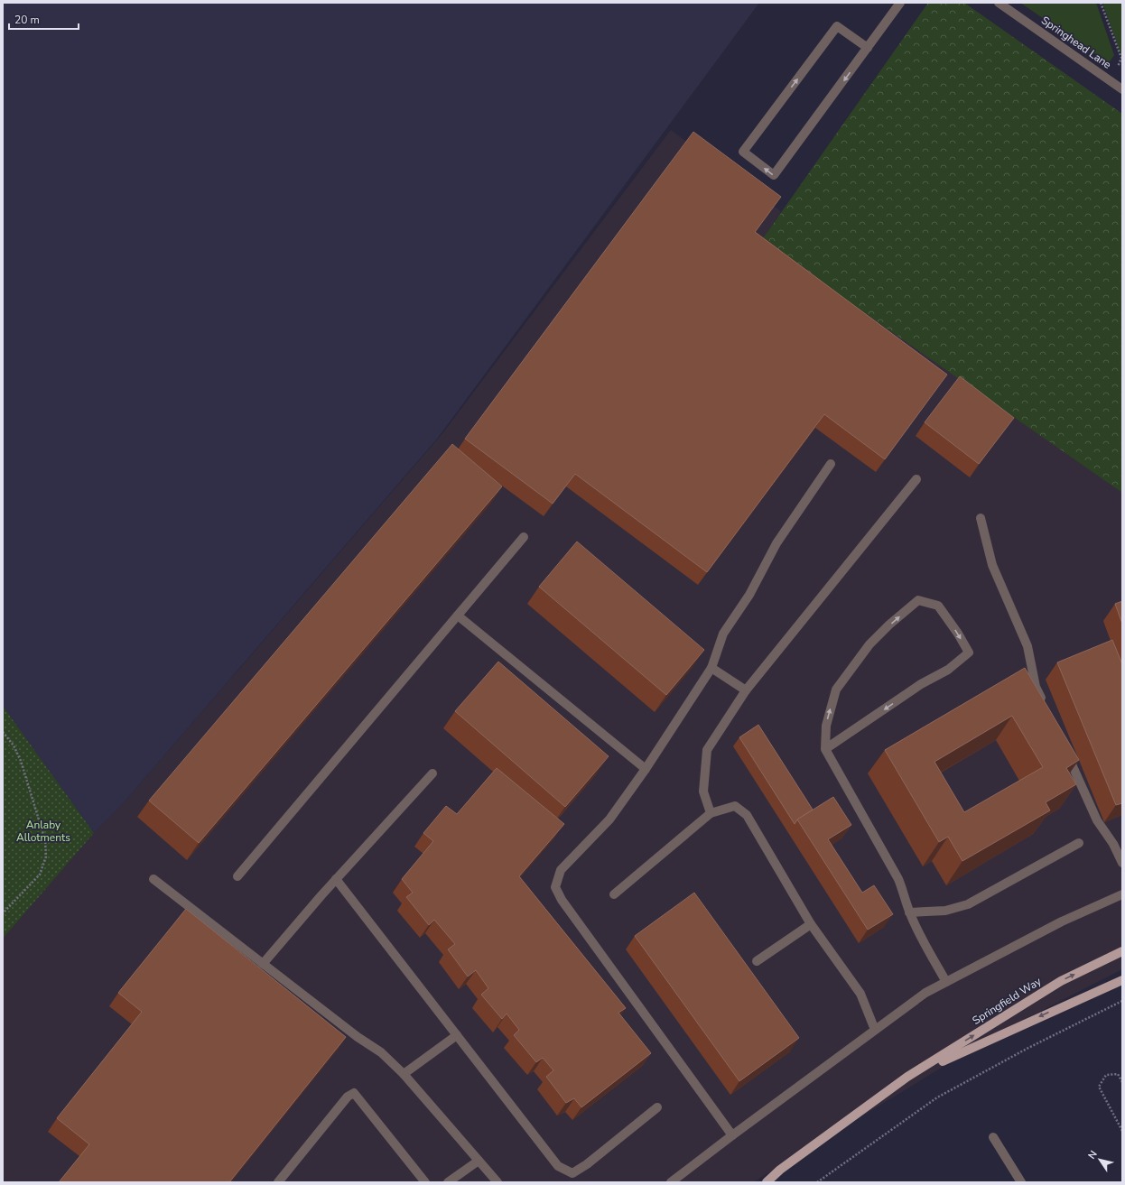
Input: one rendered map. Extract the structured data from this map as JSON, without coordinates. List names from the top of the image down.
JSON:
{
  "streets": {
    "main road": ["Springfield Way"],
    "street": ["Springhead Lane"]
  },
  "parks": ["Anlaby Allotments"],
  "scale_bar": "20 m",
  "north": "top left"
}
